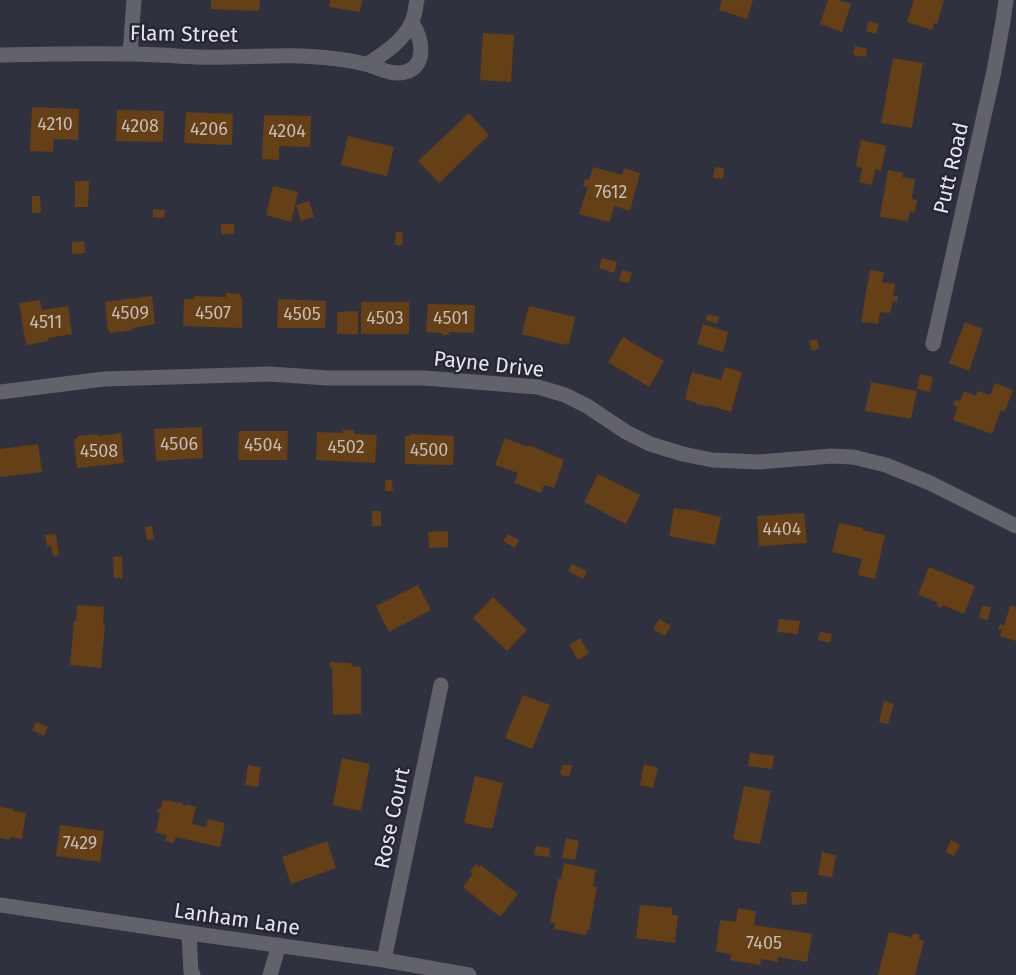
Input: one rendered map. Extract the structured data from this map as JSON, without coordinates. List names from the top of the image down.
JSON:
{
  "streets": {
    "street": [
      "Flam Street",
      "Putt Road",
      "Payne Drive",
      "Rose Court",
      "Lanham Lane"
    ]
  },
  "crossings": [
    ["Rose Court", "Lanham Lane"]
  ],
  "house_numbers": [
    "4210",
    "4208",
    "4206",
    "4204",
    "7612",
    "4509",
    "4507",
    "4505",
    "4503",
    "4501",
    "4511",
    "4506",
    "4504",
    "4502",
    "4500",
    "4508",
    "4404",
    "7429",
    "7405"
  ]
}
